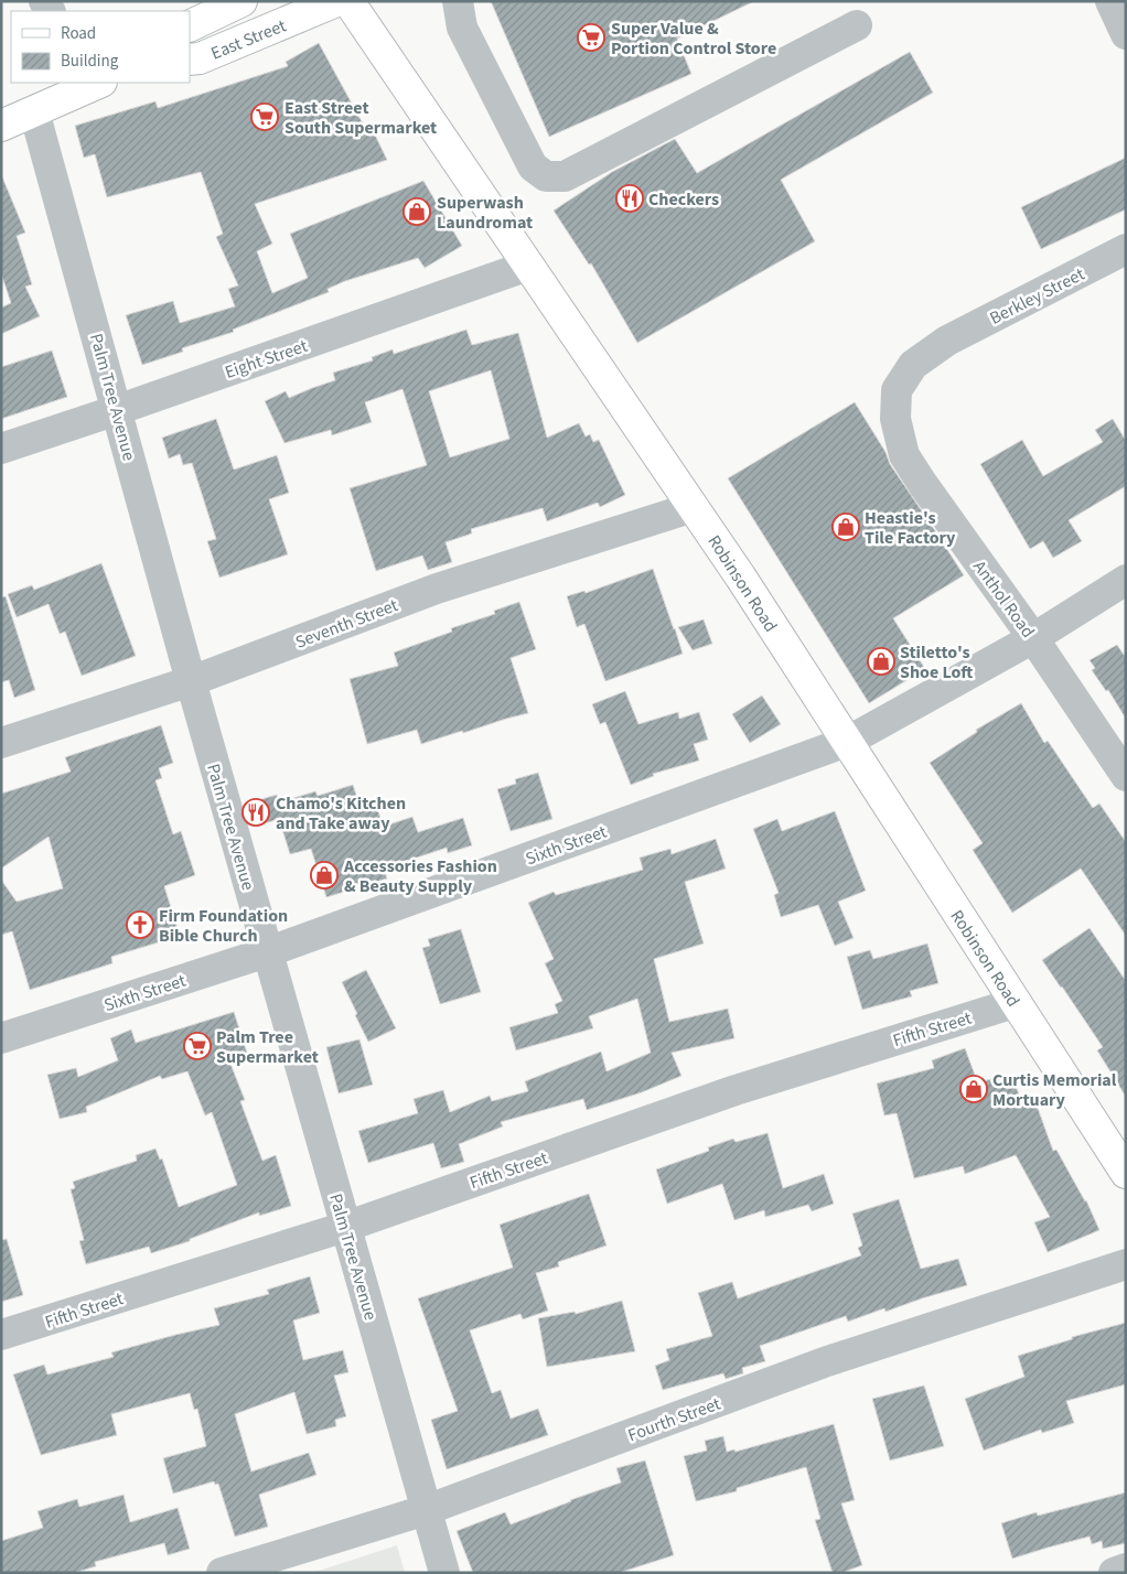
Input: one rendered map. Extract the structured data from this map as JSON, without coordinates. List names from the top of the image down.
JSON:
{
  "streets": {
    "main road": ["East Street", "Robinson Road"],
    "street": [
      "Berkley Street",
      "Eight Street",
      "Palm Tree Avenue",
      "Anthol Road",
      "Seventh Street",
      "Sixth Street",
      "Fifth Street",
      "Fourth Street"
    ]
  },
  "crossings": [
    ["Berkley Street", "Anthol Road"],
    ["Eight Street", "Palm Tree Avenue"],
    ["Eight Street", "Robinson Road"],
    ["Palm Tree Avenue", "Seventh Street"],
    ["Palm Tree Avenue", "Sixth Street"],
    ["Palm Tree Avenue", "Fifth Street"],
    ["Palm Tree Avenue", "Fourth Street"],
    ["Robinson Road", "Seventh Street"],
    ["Robinson Road", "Sixth Street"],
    ["Robinson Road", "Fifth Street"],
    ["Anthol Road", "Sixth Street"]
  ],
  "places": {
    "supermarket": ["Super Value & Portion Control Store", "East Street South Supermarket", "Palm Tree Supermarket"],
    "restaurant": ["Checkers", "Chamo's Kitchen and Take away"],
    "shop": [
      "Superwash Laundromat",
      "Heastie's Tile Factory",
      "Stiletto's Shoe Loft",
      "Accessories Fashion & Beauty Supply",
      "Curtis Memorial Mortuary"
    ],
    "church": ["Firm Foundation Bible Church"]
  },
  "legend": ["Road", "Building"]
}
